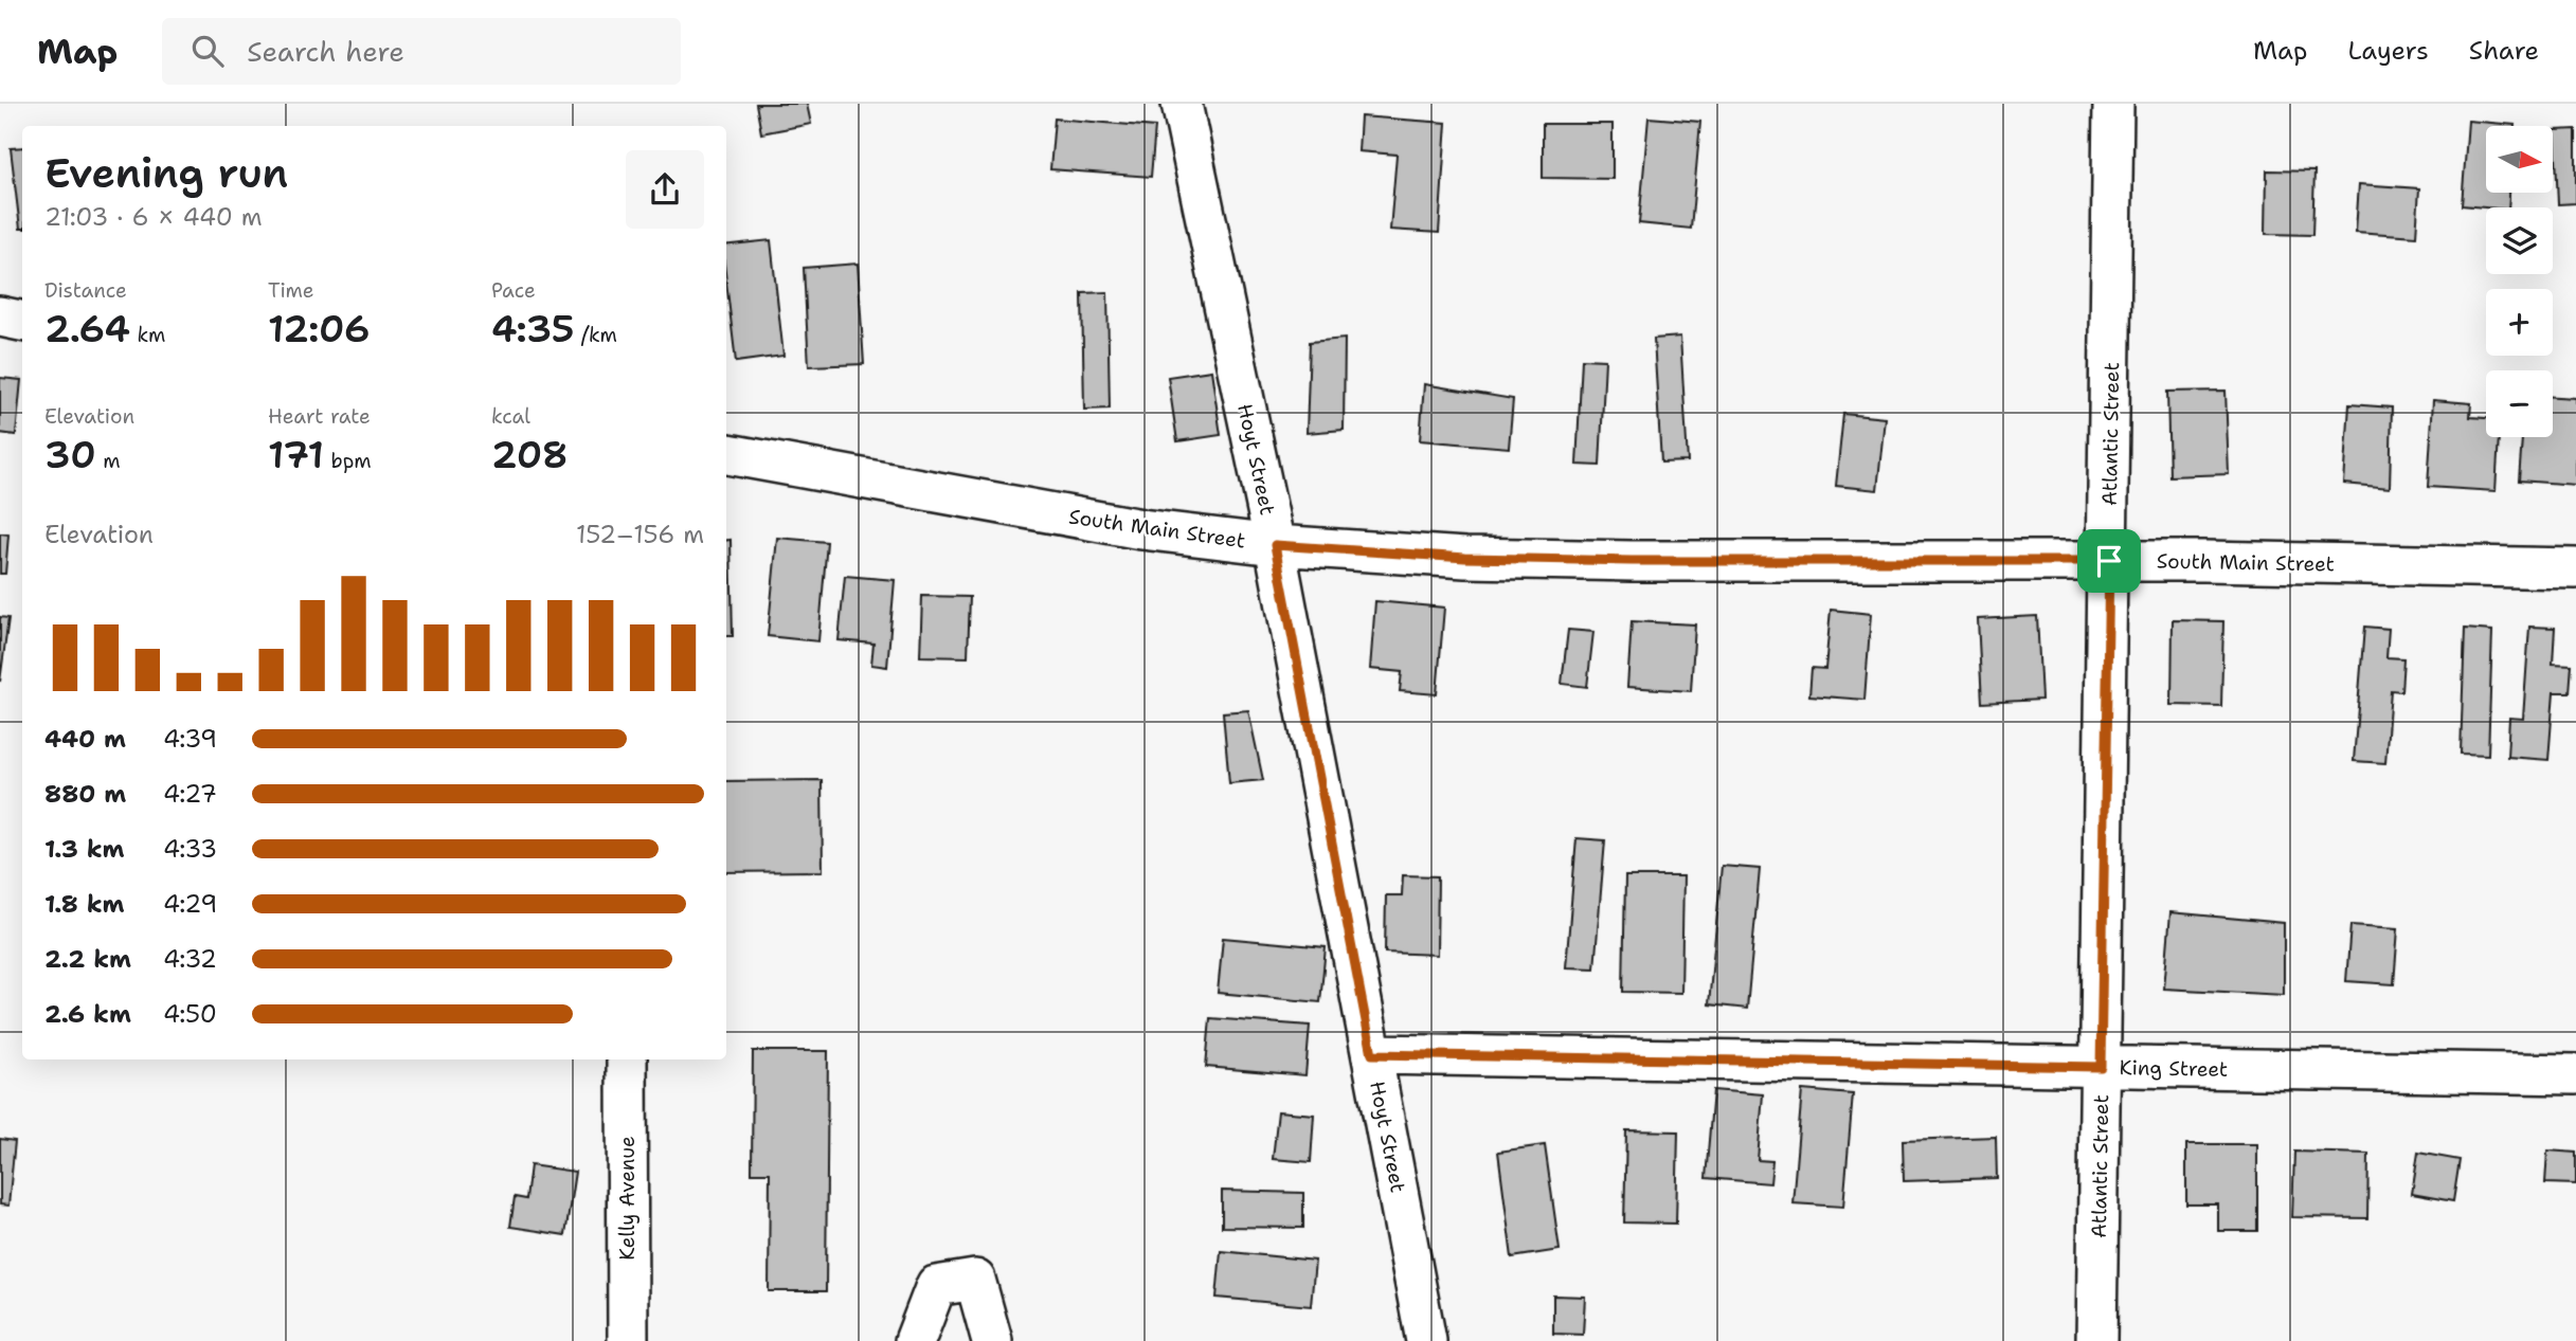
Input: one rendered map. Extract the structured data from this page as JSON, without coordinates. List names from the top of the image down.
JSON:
{
  "streets": {
    "street": [
      "Atlantic Street",
      "Hoyt Street",
      "South Main Street",
      "King Street",
      "Kelly Avenue"
    ]
  },
  "crossings": [
    ["Atlantic Street", "South Main Street"],
    ["Atlantic Street", "King Street"],
    ["Hoyt Street", "South Main Street"],
    ["Hoyt Street", "King Street"]
  ],
  "north": "right",
  "page": {
    "header": "Map",
    "search": "Search here",
    "nav": ["Map", "Layers", "Share"],
    "map_buttons": ["+", "−"],
    "heading": ["Evening run", "21:03 · 6 × 440 m"],
    "stats": [
      ["Distance", "2.64 km"],
      ["Time", "12:06"],
      ["Pace", "4:35 /km"],
      ["Elevation", "30 m"],
      ["Heart rate", "171 bpm"],
      ["kcal", "208"]
    ],
    "chart": ["Elevation", "152–156 m"],
    "list": [
      {
        "name": "440 m",
        "note": "4:39"
      },
      {
        "name": "880 m",
        "note": "4:27"
      },
      {
        "name": "1.3 km",
        "note": "4:33"
      },
      {
        "name": "1.8 km",
        "note": "4:29"
      },
      {
        "name": "2.2 km",
        "note": "4:32"
      },
      {
        "name": "2.6 km",
        "note": "4:50"
      }
    ]
  }
}
